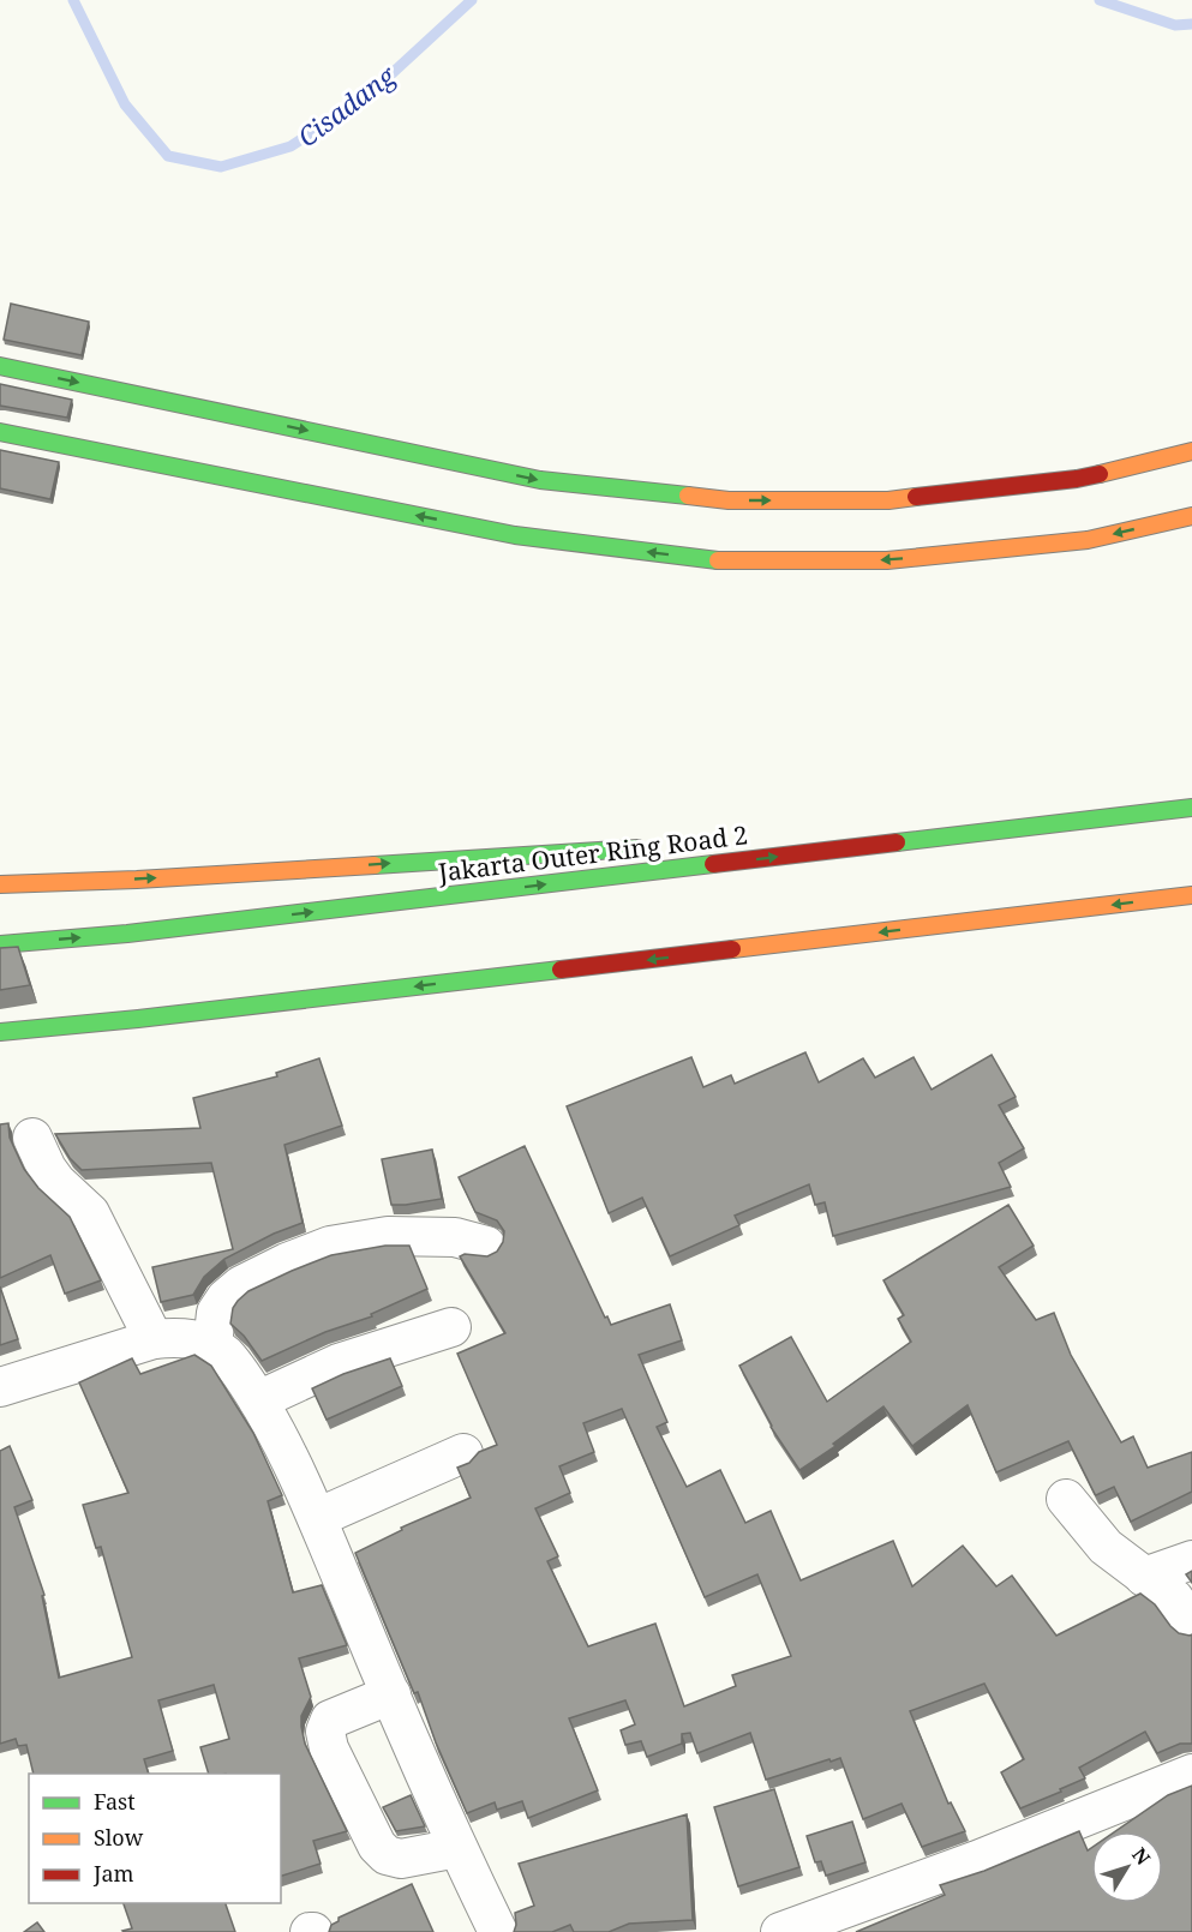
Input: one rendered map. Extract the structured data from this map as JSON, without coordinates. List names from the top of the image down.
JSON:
{
  "streets": {
    "highway": ["Jakarta Outer Ring Road 2"]
  },
  "water": ["Cisadang"],
  "legend": ["Fast", "Slow", "Jam"],
  "north": "top right"
}
